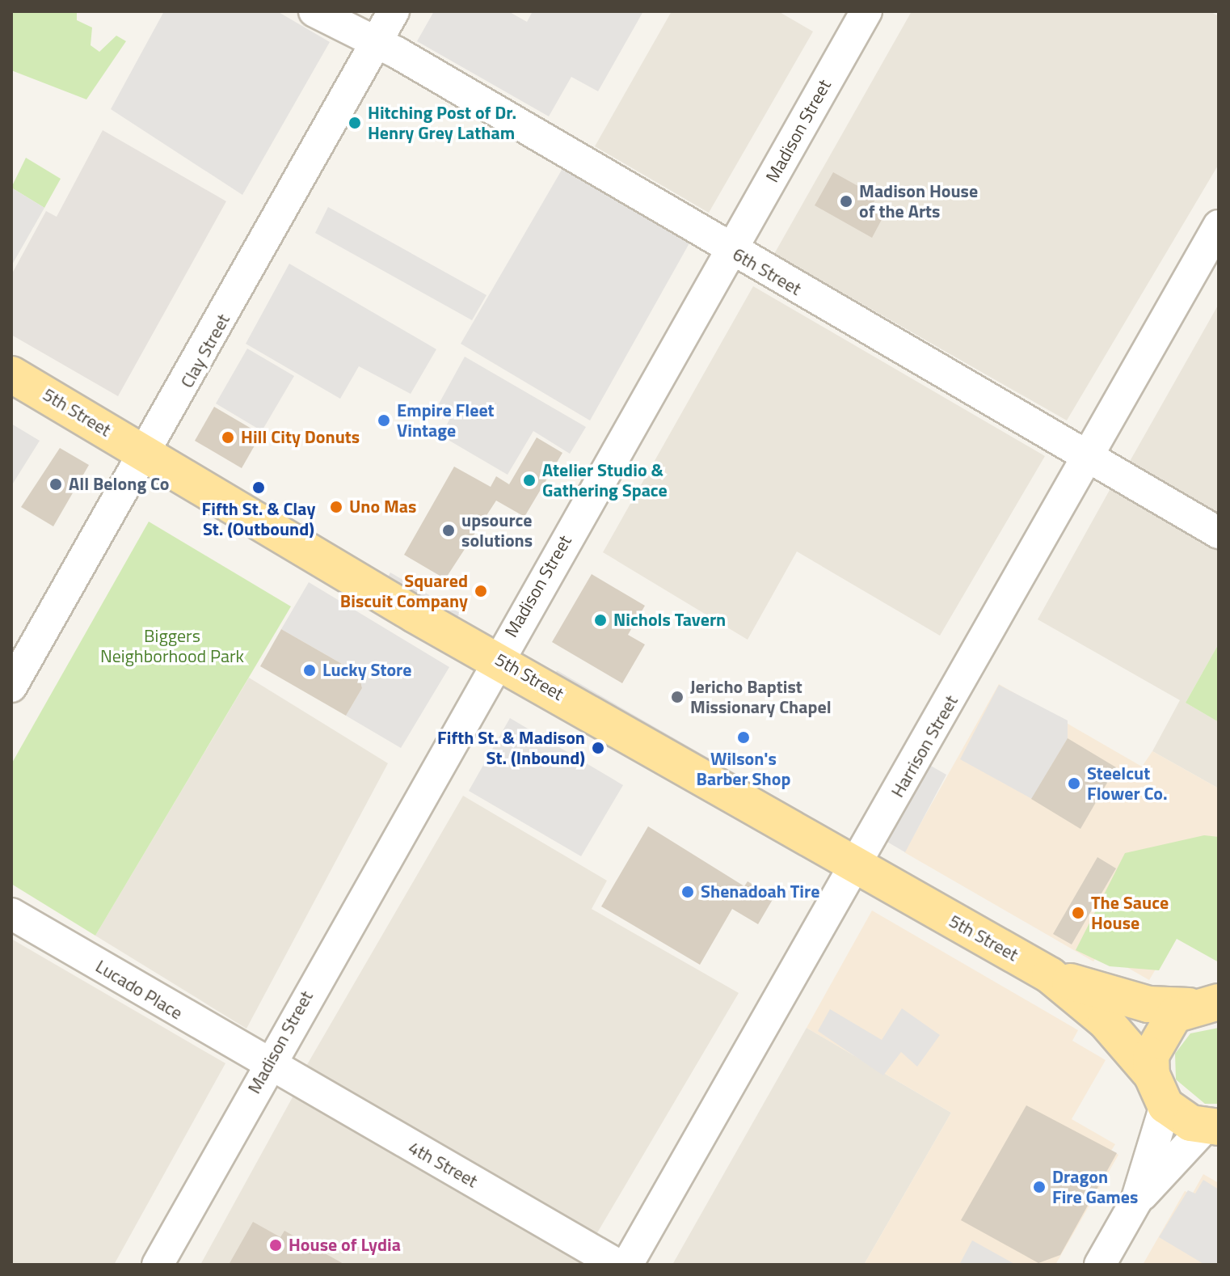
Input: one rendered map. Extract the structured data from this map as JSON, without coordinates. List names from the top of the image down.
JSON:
{
  "streets": {
    "main road": ["5th Street"],
    "street": [
      "Madison Street",
      "6th Street",
      "Clay Street",
      "Harrison Street",
      "Lucado Place",
      "4th Street"
    ]
  },
  "crossings": [
    ["Madison Street", "6th Street"],
    ["Madison Street", "5th Street"],
    ["Madison Street", "Lucado Place"],
    ["Madison Street", "4th Street"],
    ["6th Street", "Clay Street"],
    ["6th Street", "Harrison Street"],
    ["Clay Street", "5th Street"],
    ["5th Street", "Harrison Street"],
    ["Lucado Place", "4th Street"]
  ],
  "parks": ["Biggers Neighborhood Park"],
  "places": [
    "Hitching Post of Dr. Henry Grey Latham",
    "Madison House of the Arts",
    "Empire Fleet Vintage",
    "Hill City Donuts",
    "Atelier Studio & Gathering Space",
    "All Belong Co",
    "Fifth St. & Clay St. (Outbound)",
    "Uno Mas",
    "upsource solutions",
    "Squared Biscuit Company",
    "Nichols Tavern",
    "Lucky Store",
    "Jericho Baptist Missionary Chapel",
    "Wilson's Barber Shop",
    "Fifth St. & Madison St. (Inbound)",
    "Steelcut Flower Co.",
    "Shenadoah Tire",
    "The Sauce House",
    "Dragon Fire Games",
    "House of Lydia"
  ]
}
